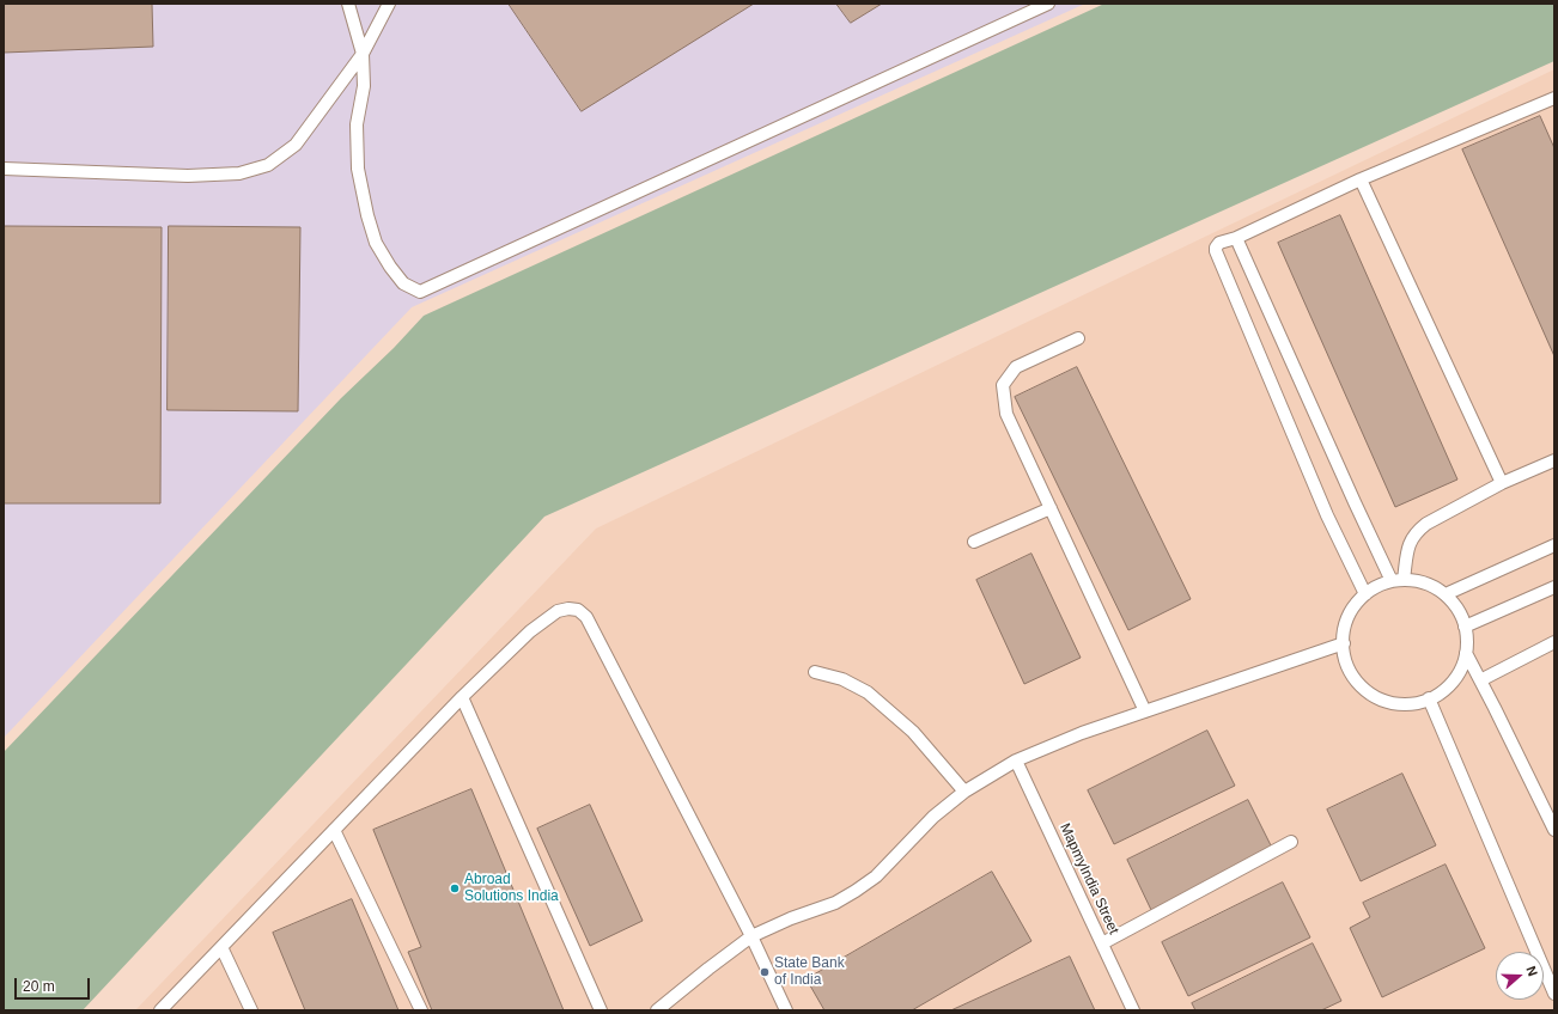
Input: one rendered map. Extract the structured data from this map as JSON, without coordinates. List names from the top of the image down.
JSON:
{
  "streets": {
    "lane": ["MapmyIndia Street"]
  },
  "places": ["Abroad Solutions India", "State Bank of India"],
  "scale_bar": "20 m",
  "north": "right"
}
